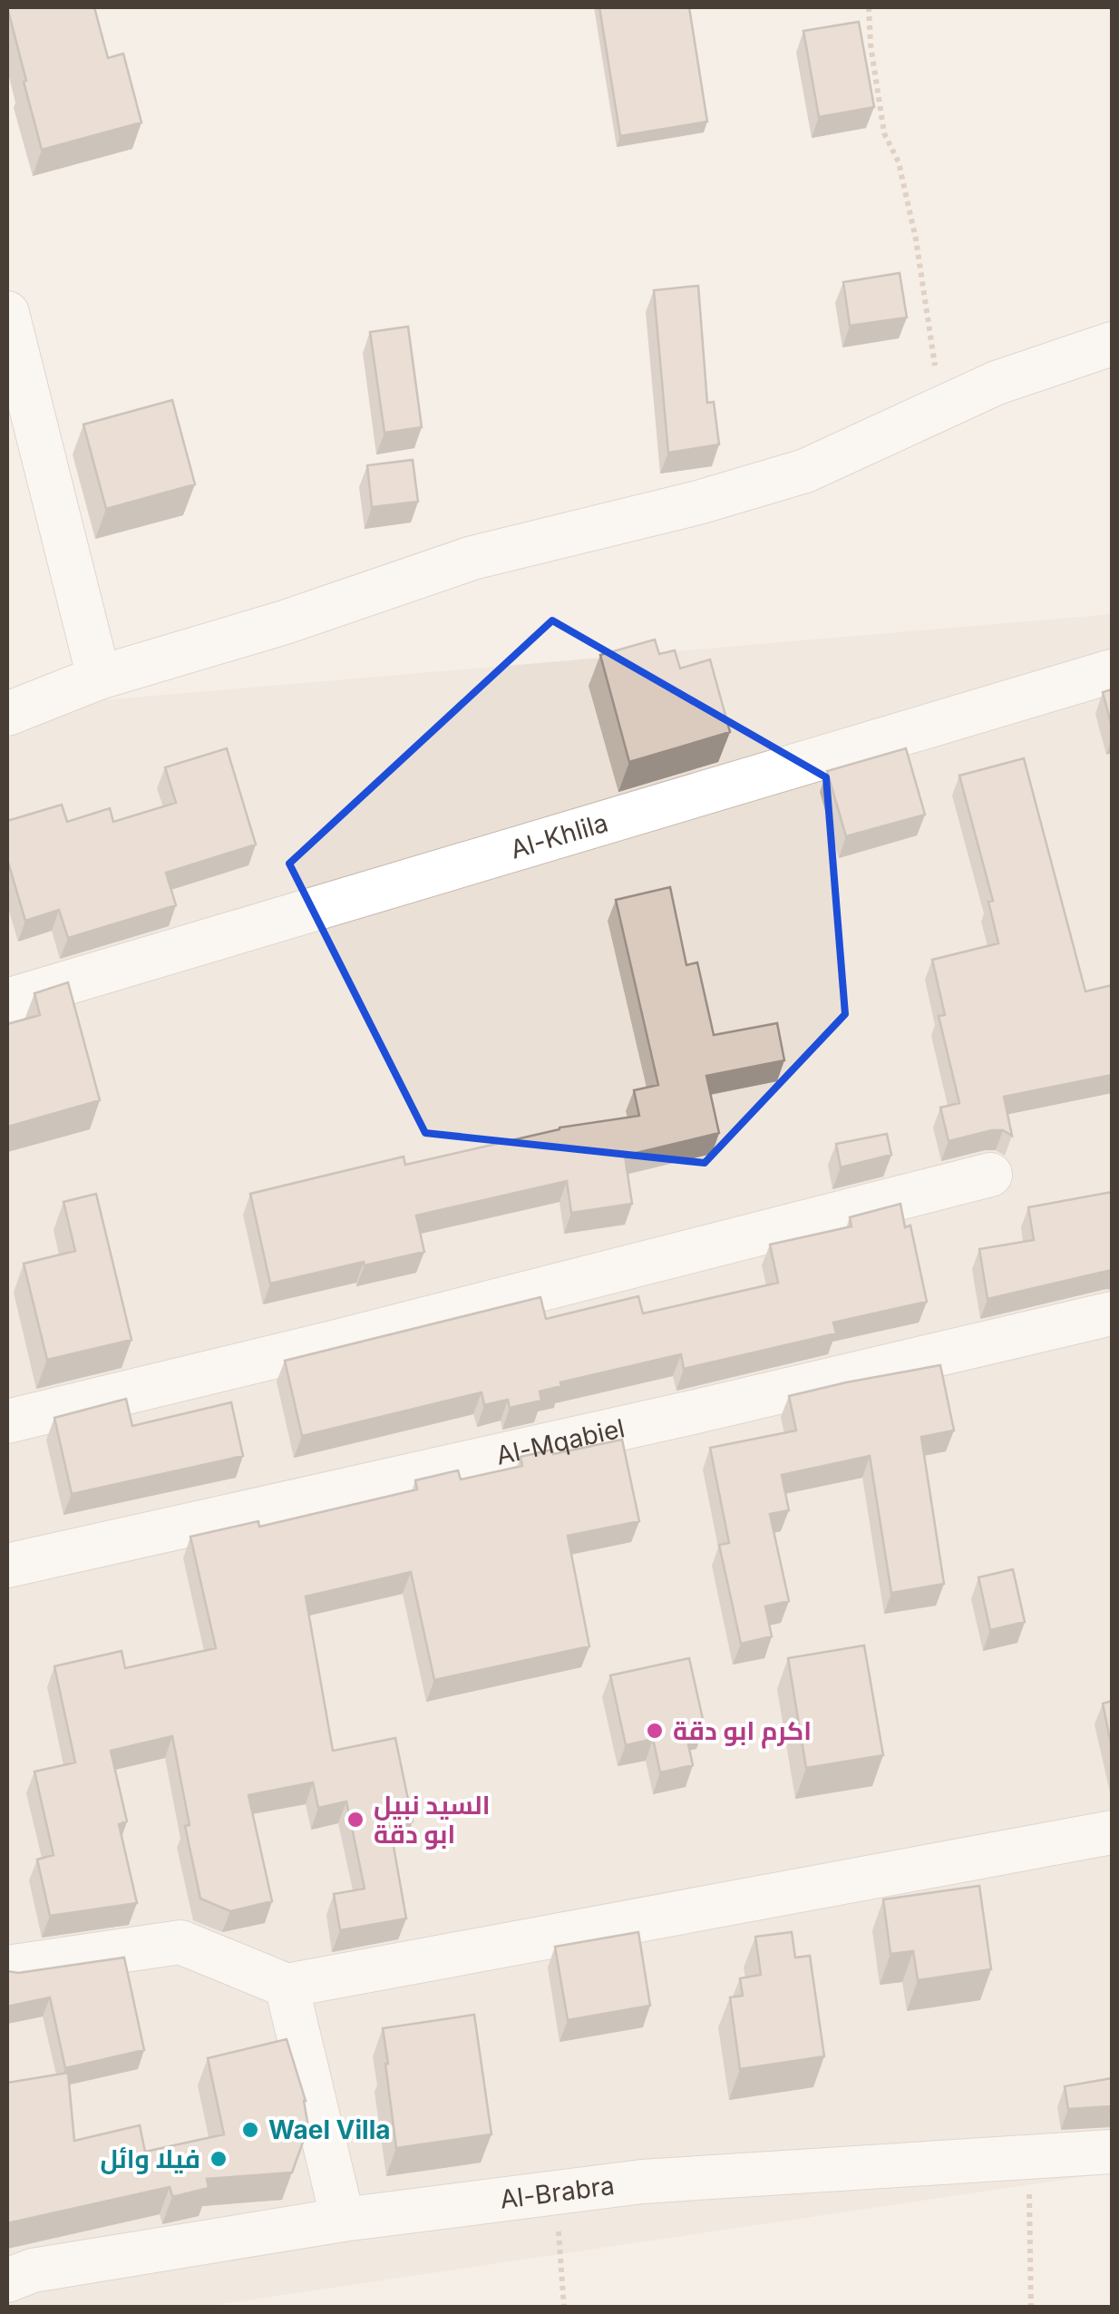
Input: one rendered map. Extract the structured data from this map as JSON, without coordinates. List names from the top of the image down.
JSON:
{
  "streets": {
    "street": ["Al-Khlila", "Al-Mqabiel", "Al-Brabra"]
  },
  "places": [
    "اكرم ابو دقة",
    "السيد نبيل ابو دقة",
    "Wael Villa",
    "فيلا وائل"
  ]
}
